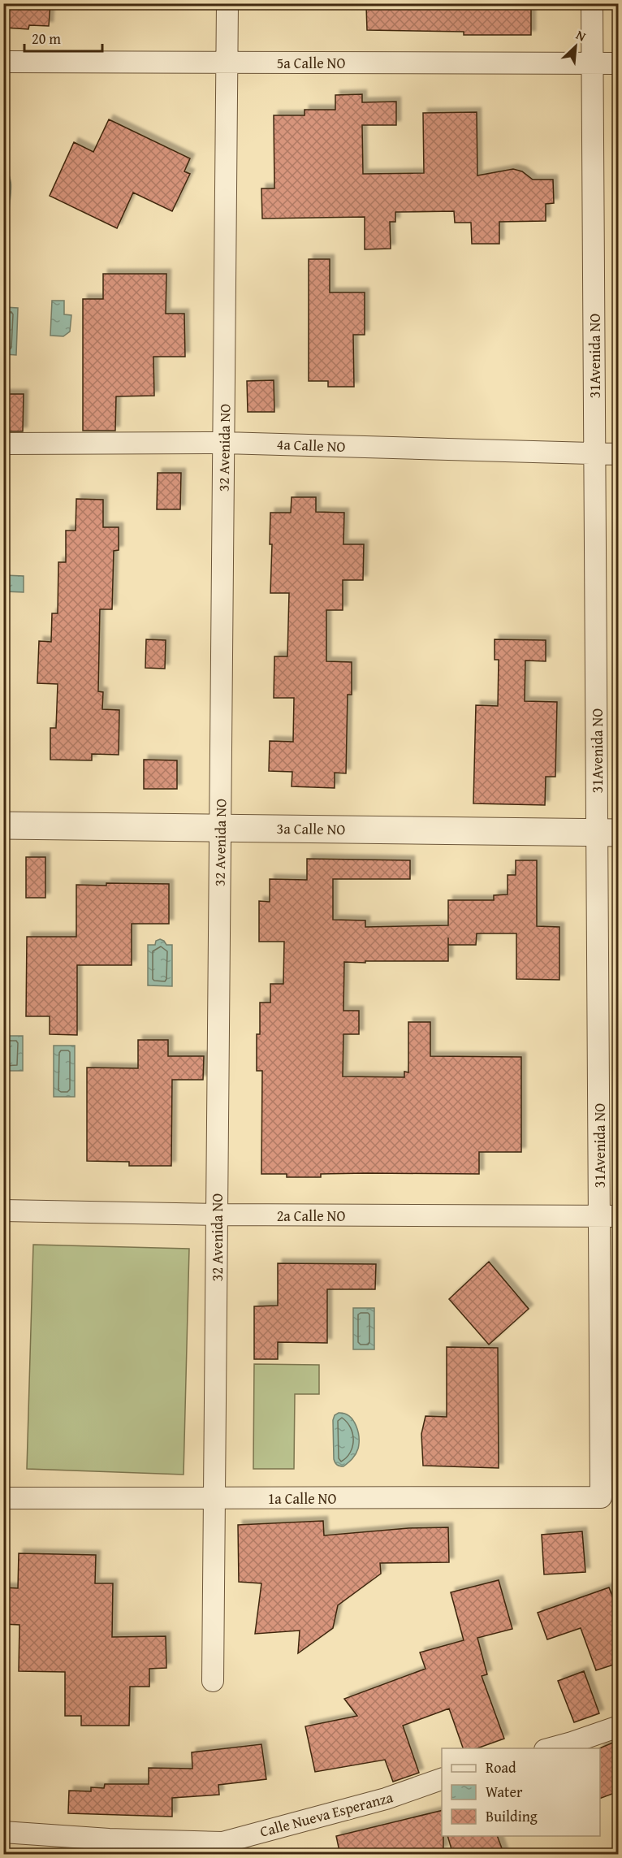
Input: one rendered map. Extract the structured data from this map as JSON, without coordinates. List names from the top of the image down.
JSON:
{
  "streets": {
    "street": [
      "5a Calle NO",
      "31Avenida NO",
      "4a Calle NO",
      "32 Avenida NO",
      "3a Calle NO",
      "2a Calle NO",
      "1a Calle NO",
      "Calle Nueva Esperanza"
    ]
  },
  "crossings": [
    ["5a Calle NO", "31Avenida NO"],
    ["5a Calle NO", "32 Avenida NO"],
    ["31Avenida NO", "4a Calle NO"],
    ["31Avenida NO", "3a Calle NO"],
    ["31Avenida NO", "2a Calle NO"],
    ["31Avenida NO", "1a Calle NO"],
    ["4a Calle NO", "32 Avenida NO"],
    ["32 Avenida NO", "3a Calle NO"],
    ["32 Avenida NO", "2a Calle NO"],
    ["32 Avenida NO", "1a Calle NO"]
  ],
  "legend": ["Road", "Water", "Building"],
  "scale_bar": "20 m",
  "north": "top right"
}
